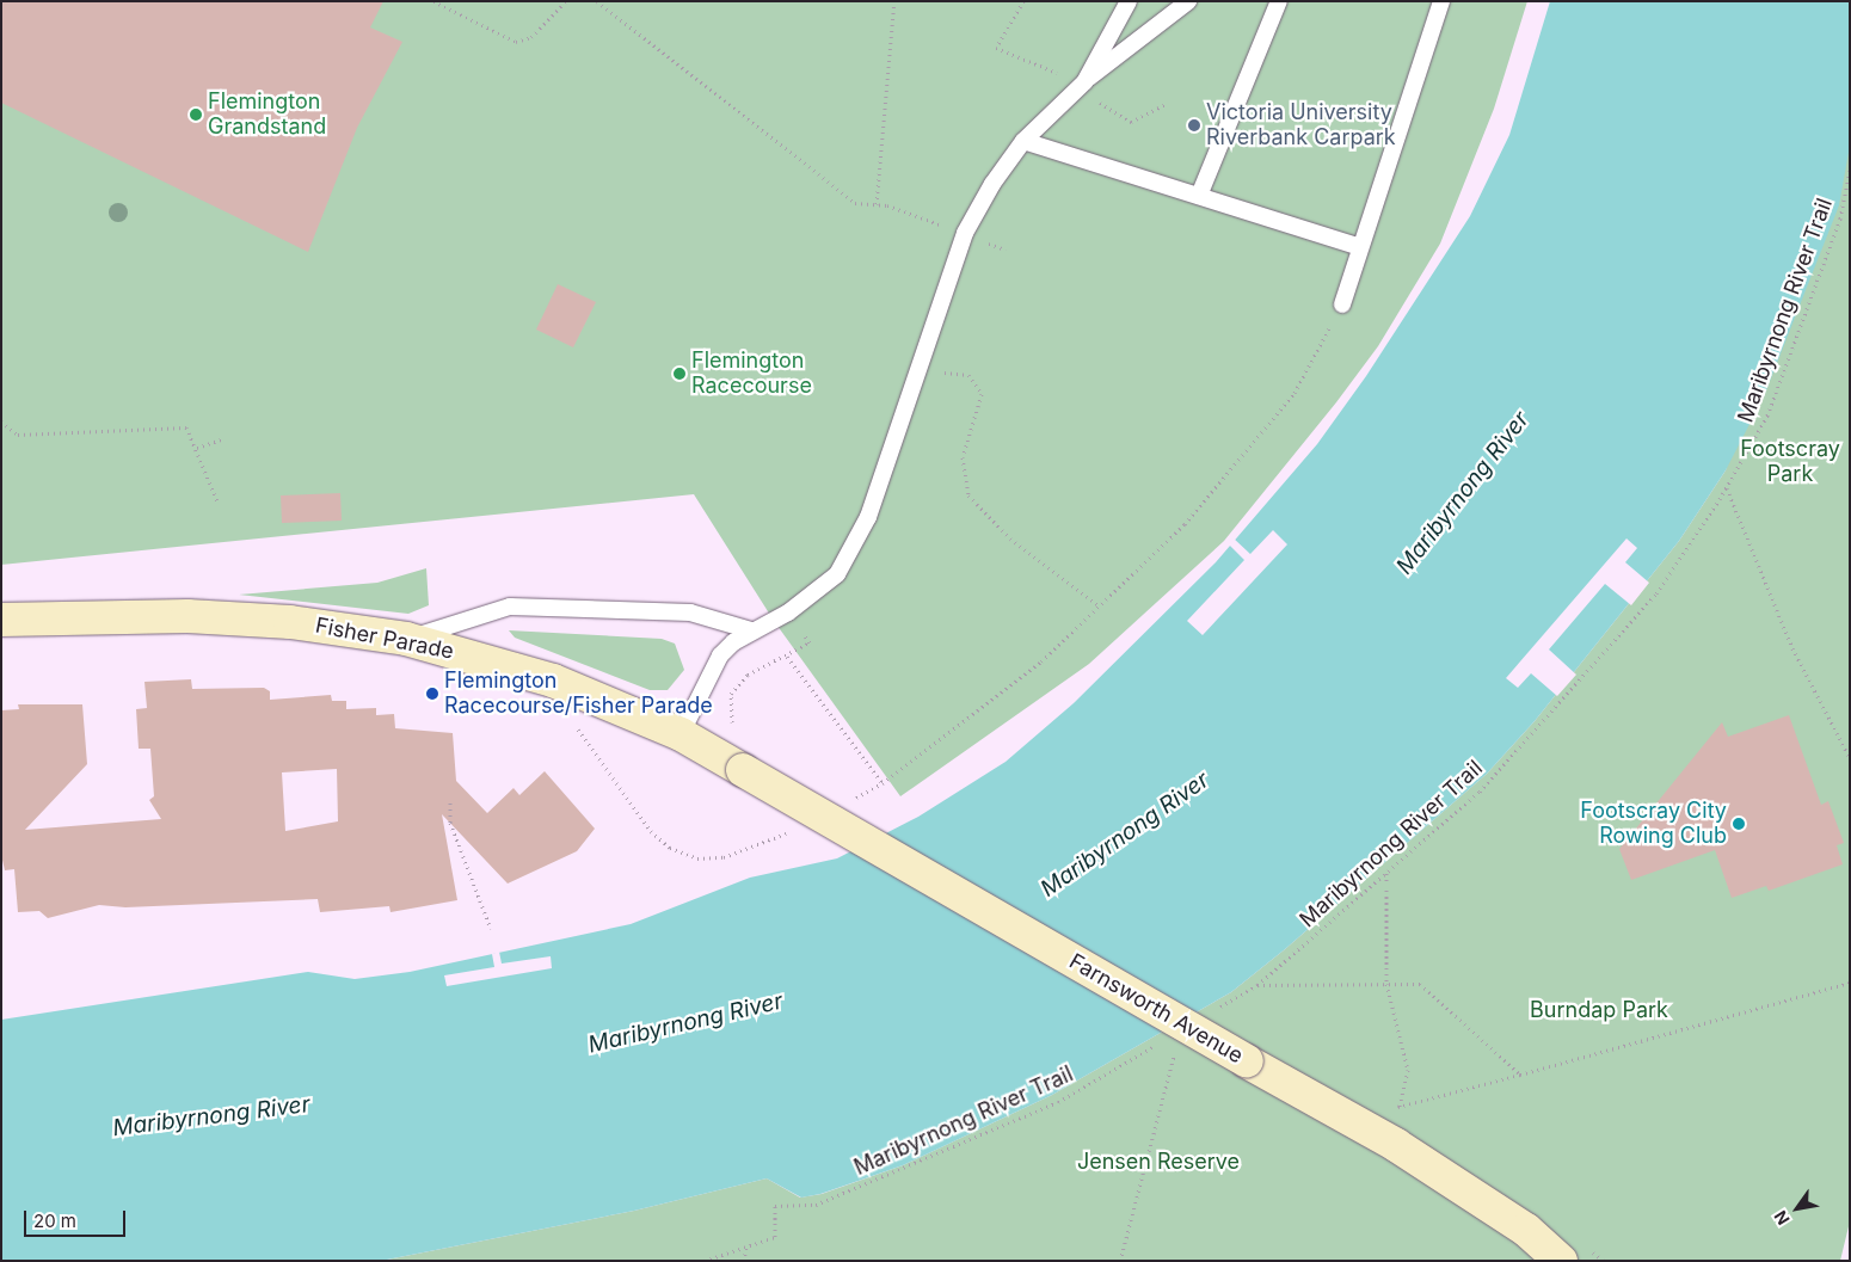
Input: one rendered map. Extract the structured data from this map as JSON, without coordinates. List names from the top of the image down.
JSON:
{
  "streets": {
    "main road": ["Fisher Parade", "Farnsworth Avenue"],
    "path": ["Maribyrnong River Trail"]
  },
  "crossings": [
    ["Fisher Parade", "Farnsworth Avenue"]
  ],
  "water": ["Maribyrnong River"],
  "parks": ["Footscray Park", "Burndap Park", "Jensen Reserve"],
  "places": [
    "Flemington Grandstand",
    "Victoria University Riverbank Carpark",
    "Flemington Racecourse",
    "Flemington Racecourse/Fisher Parade",
    "Footscray City Rowing Club"
  ],
  "scale_bar": "20 m",
  "north": "bottom left"
}
